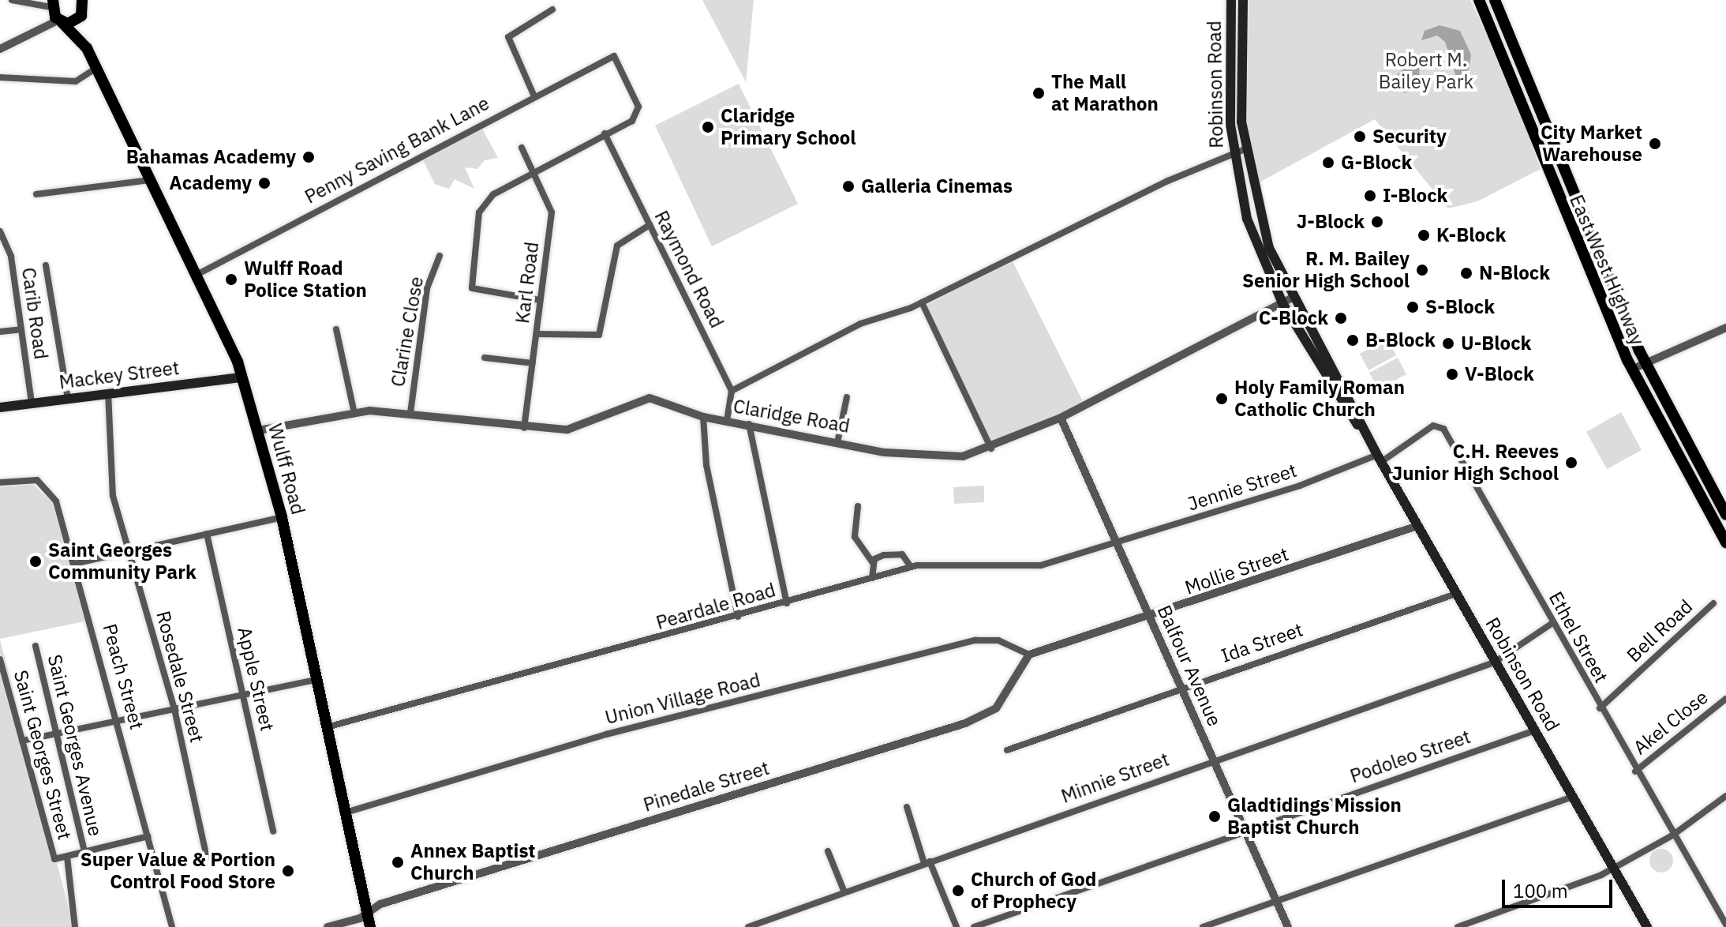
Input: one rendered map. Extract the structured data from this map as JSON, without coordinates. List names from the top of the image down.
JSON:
{
  "streets": {
    "main road": [
      "Robinson Road",
      "East West Highway",
      "Mackey Street",
      "Wulff Road"
    ],
    "street": [
      "Penny Saving Bank Lane",
      "Raymond Road",
      "Karl Road",
      "Carib Road",
      "Clarine Close",
      "Claridge Road",
      "Jennie Street",
      "Mollie Street",
      "Peardale Road",
      "Bell Road",
      "Ethel Street",
      "Ida Street",
      "Balfour Avenue",
      "Peach Street",
      "Rosedale Street",
      "Apple Street",
      "Union Village Road",
      "Akel Close",
      "Saint Georges Avenue",
      "Saint Georges Street",
      "Podoleo Street",
      "Minnie Street",
      "Pinedale Street"
    ]
  },
  "crossings": [
    ["Robinson Road", "Claridge Road"],
    ["Robinson Road", "Jennie Street"],
    ["Robinson Road", "Mollie Street"],
    ["Robinson Road", "Ethel Street"],
    ["Robinson Road", "Ida Street"],
    ["Robinson Road", "Podoleo Street"],
    ["Robinson Road", "Minnie Street"],
    ["Penny Saving Bank Lane", "Raymond Road"],
    ["Penny Saving Bank Lane", "Wulff Road"],
    ["Karl Road", "Claridge Road"],
    ["Carib Road", "Mackey Street"],
    ["Clarine Close", "Claridge Road"],
    ["Mackey Street", "Wulff Road"],
    ["Mackey Street", "Rosedale Street"],
    ["Claridge Road", "Wulff Road"],
    ["Claridge Road", "Balfour Avenue"],
    ["Wulff Road", "Peardale Road"],
    ["Wulff Road", "Union Village Road"],
    ["Wulff Road", "Pinedale Street"],
    ["Jennie Street", "Peardale Road"],
    ["Jennie Street", "Ethel Street"],
    ["Jennie Street", "Balfour Avenue"],
    ["Mollie Street", "Balfour Avenue"],
    ["Mollie Street", "Union Village Road"],
    ["Mollie Street", "Pinedale Street"],
    ["Peardale Road", "Balfour Avenue"],
    ["Bell Road", "Ethel Street"],
    ["Ethel Street", "Akel Close"],
    ["Ethel Street", "Minnie Street"],
    ["Ida Street", "Balfour Avenue"],
    ["Balfour Avenue", "Podoleo Street"],
    ["Balfour Avenue", "Minnie Street"],
    ["Union Village Road", "Pinedale Street"]
  ],
  "parks": ["Robert M. Bailey Park"],
  "places": [
    "The Mall at Marathon",
    "Claridge Primary School",
    "Security",
    "City Market Warehouse",
    "Bahamas Academy",
    "G-Block",
    "Academy",
    "Galleria Cinemas",
    "I-Block",
    "J-Block",
    "K-Block",
    "R. M. Bailey Senior High School",
    "N-Block",
    "Wulff Road Police Station",
    "S-Block",
    "C-Block",
    "B-Block",
    "U-Block",
    "V-Block",
    "Holy Family Roman Catholic Church",
    "C.H. Reeves Junior High School",
    "Saint Georges Community Park",
    "Gladtidings Mission Baptist Church",
    "Annex Baptist Church",
    "Super Value & Portion Control Food Store",
    "Church of God of Prophecy"
  ],
  "scale_bar": "100 m"
}
